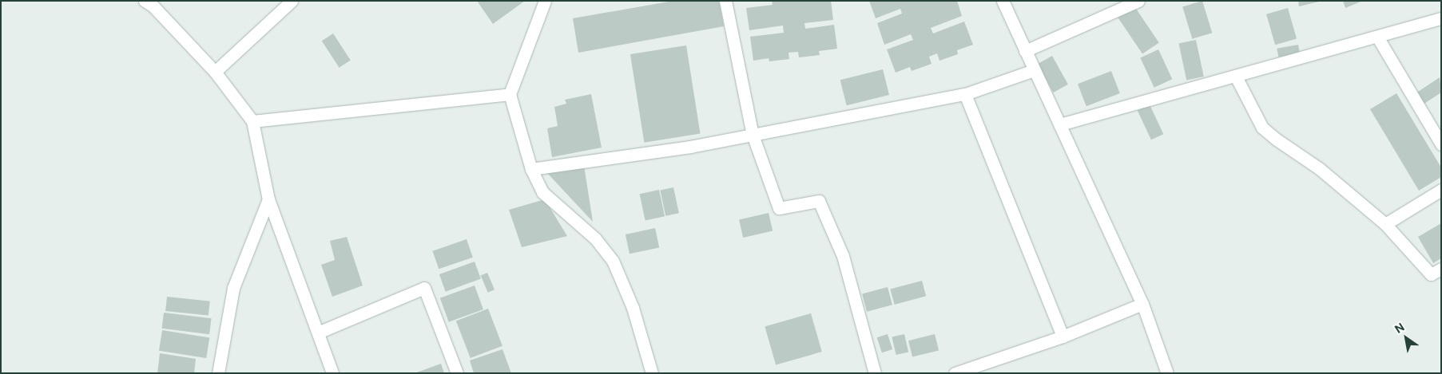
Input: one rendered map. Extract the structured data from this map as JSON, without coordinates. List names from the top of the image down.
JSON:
{
  "north": "top left"
}
